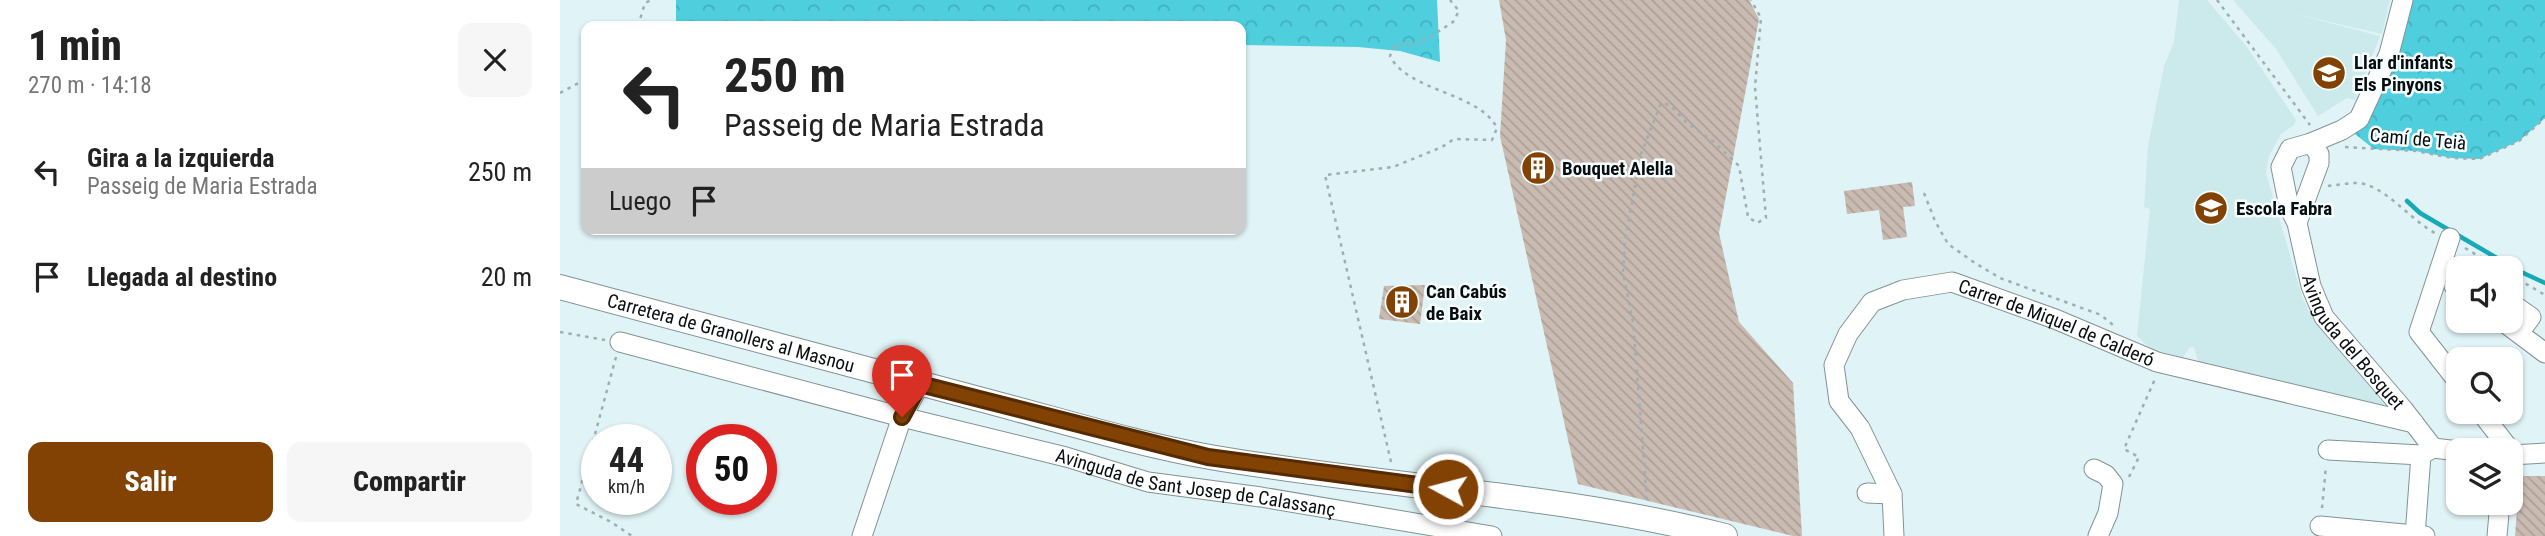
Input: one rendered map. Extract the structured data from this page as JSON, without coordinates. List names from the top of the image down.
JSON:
{
  "streets": {
    "main road": ["Carretera de Granollers al Masnou"],
    "street": ["Carrer de Miquel de Calderó", "Avinguda del Bosquet", "Avinguda de Sant Josep de Calassanç"],
    "path": ["Camí de Teià"]
  },
  "crossings": [
    ["Camí de Teià", "Avinguda del Bosquet"],
    ["Carrer de Miquel de Calderó", "Avinguda del Bosquet"]
  ],
  "places": {
    "school or university": ["Llar d'infants Els Pinyons", "Escola Fabra"],
    "building": ["Bouquet Alella", "Can Cabús de Baix"]
  },
  "page": {
    "heading": ["1 min", "270 m · 14:18"],
    "turn": ["250 m", "Passeig de Maria Estrada"],
    "list": [
      {
        "name": "Gira a la izquierda",
        "note": "Passeig de Maria Estrada",
        "value": "250 m"
      },
      {
        "name": "Llegada al destino",
        "value": "20 m"
      }
    ],
    "then": "Luego",
    "speed": "44 km/h",
    "limit": "50",
    "buttons": ["Salir", "Compartir"]
  }
}
